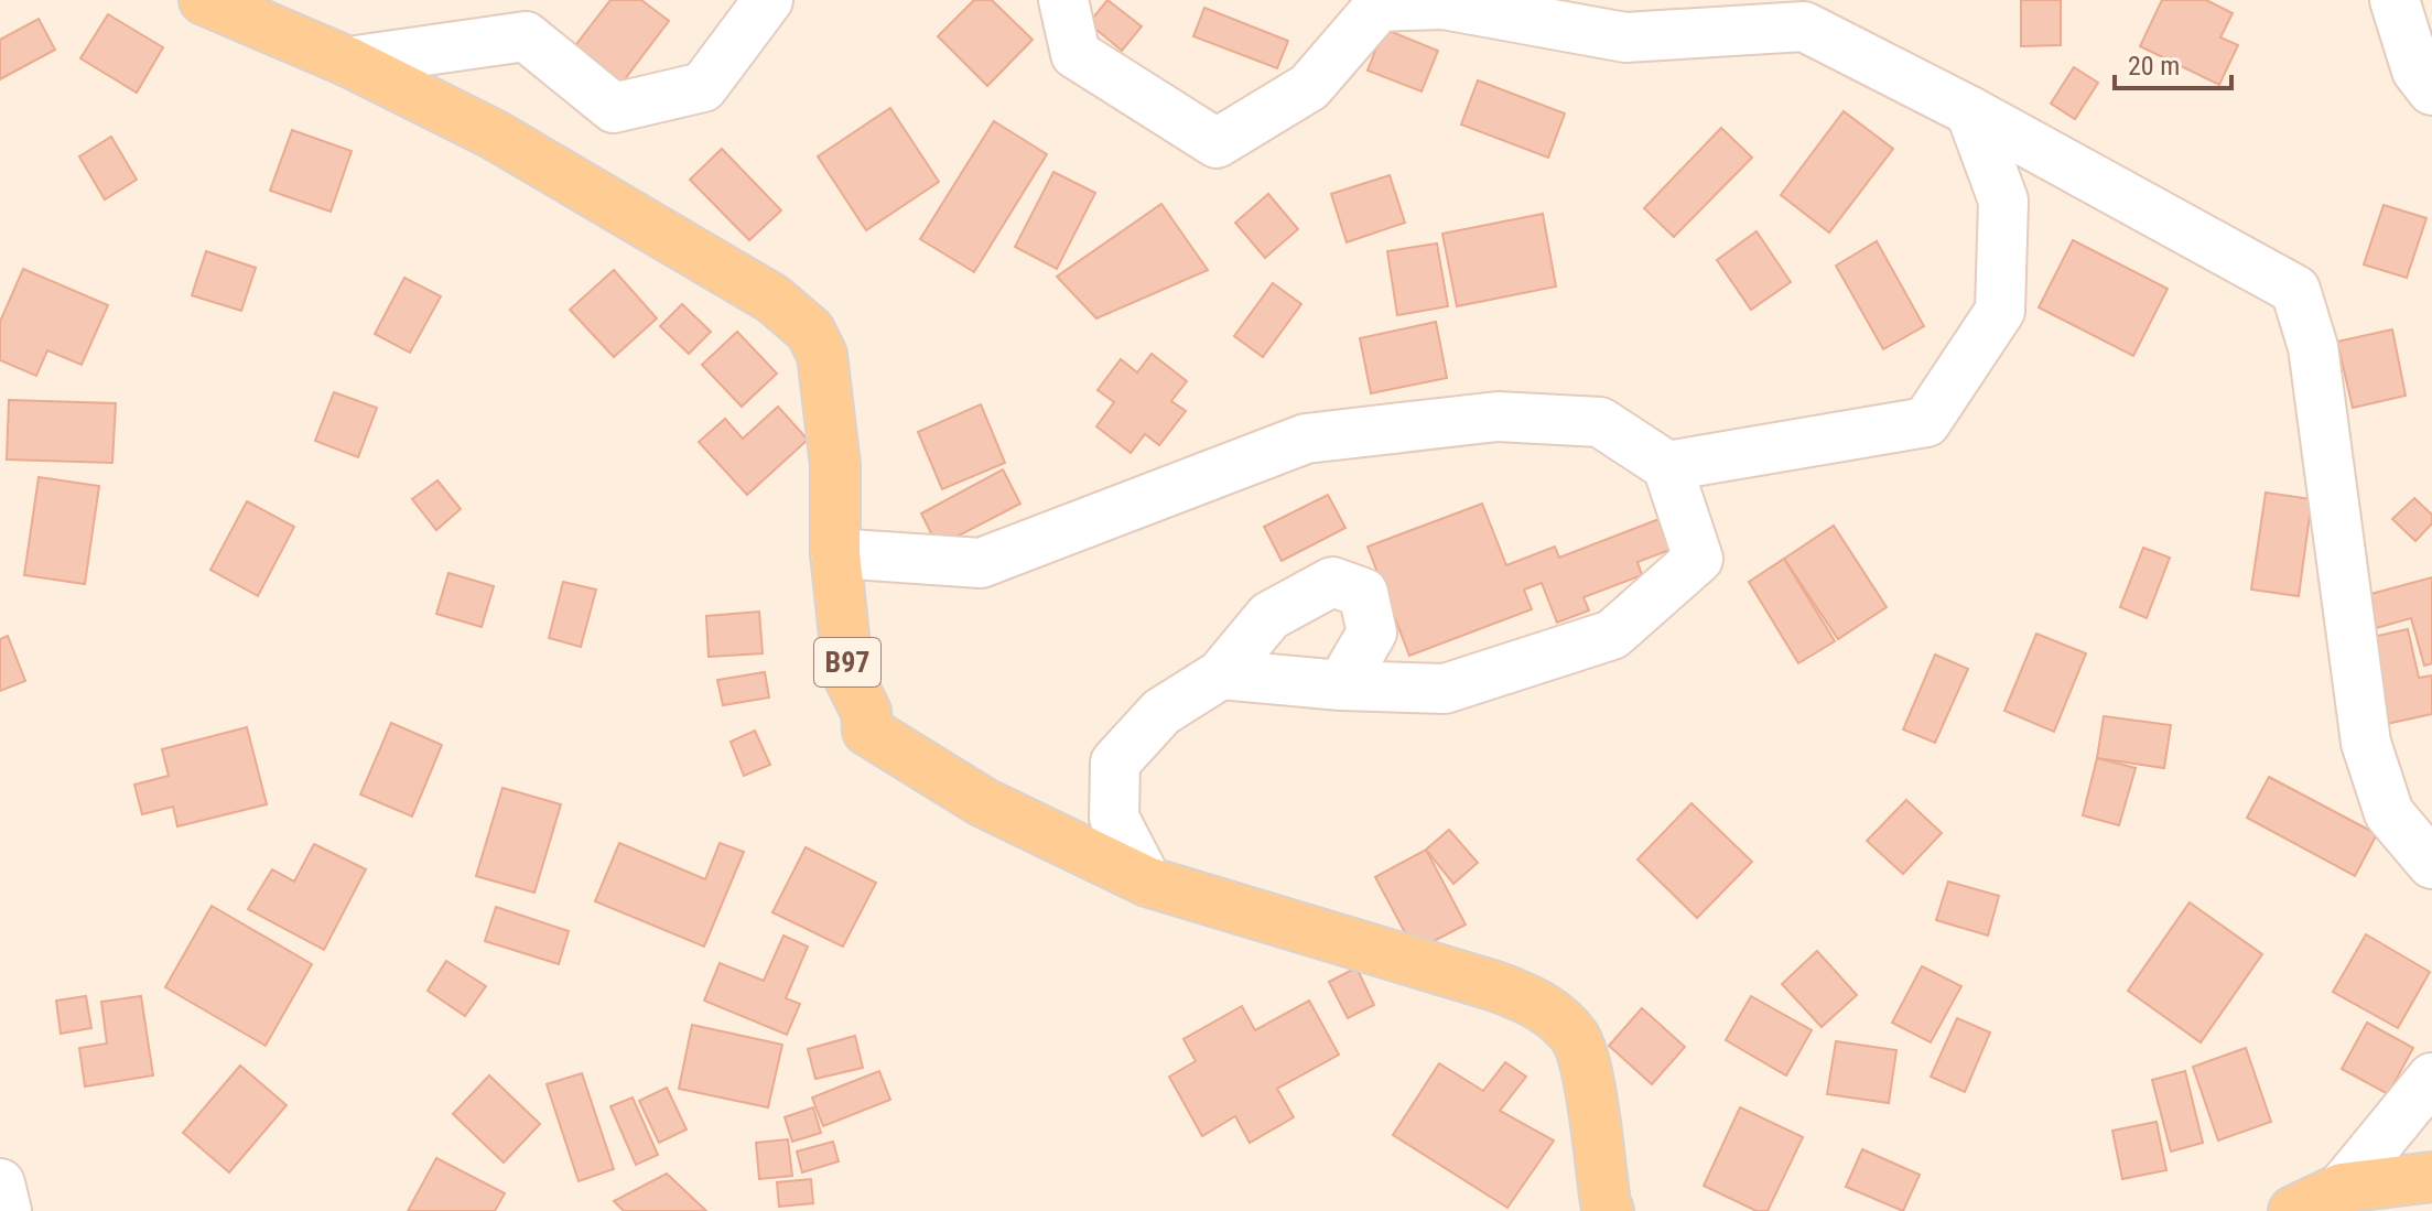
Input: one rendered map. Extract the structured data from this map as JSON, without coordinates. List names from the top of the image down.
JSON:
{
  "streets": {
    "main road": ["B97"]
  },
  "scale_bar": "20 m"
}
